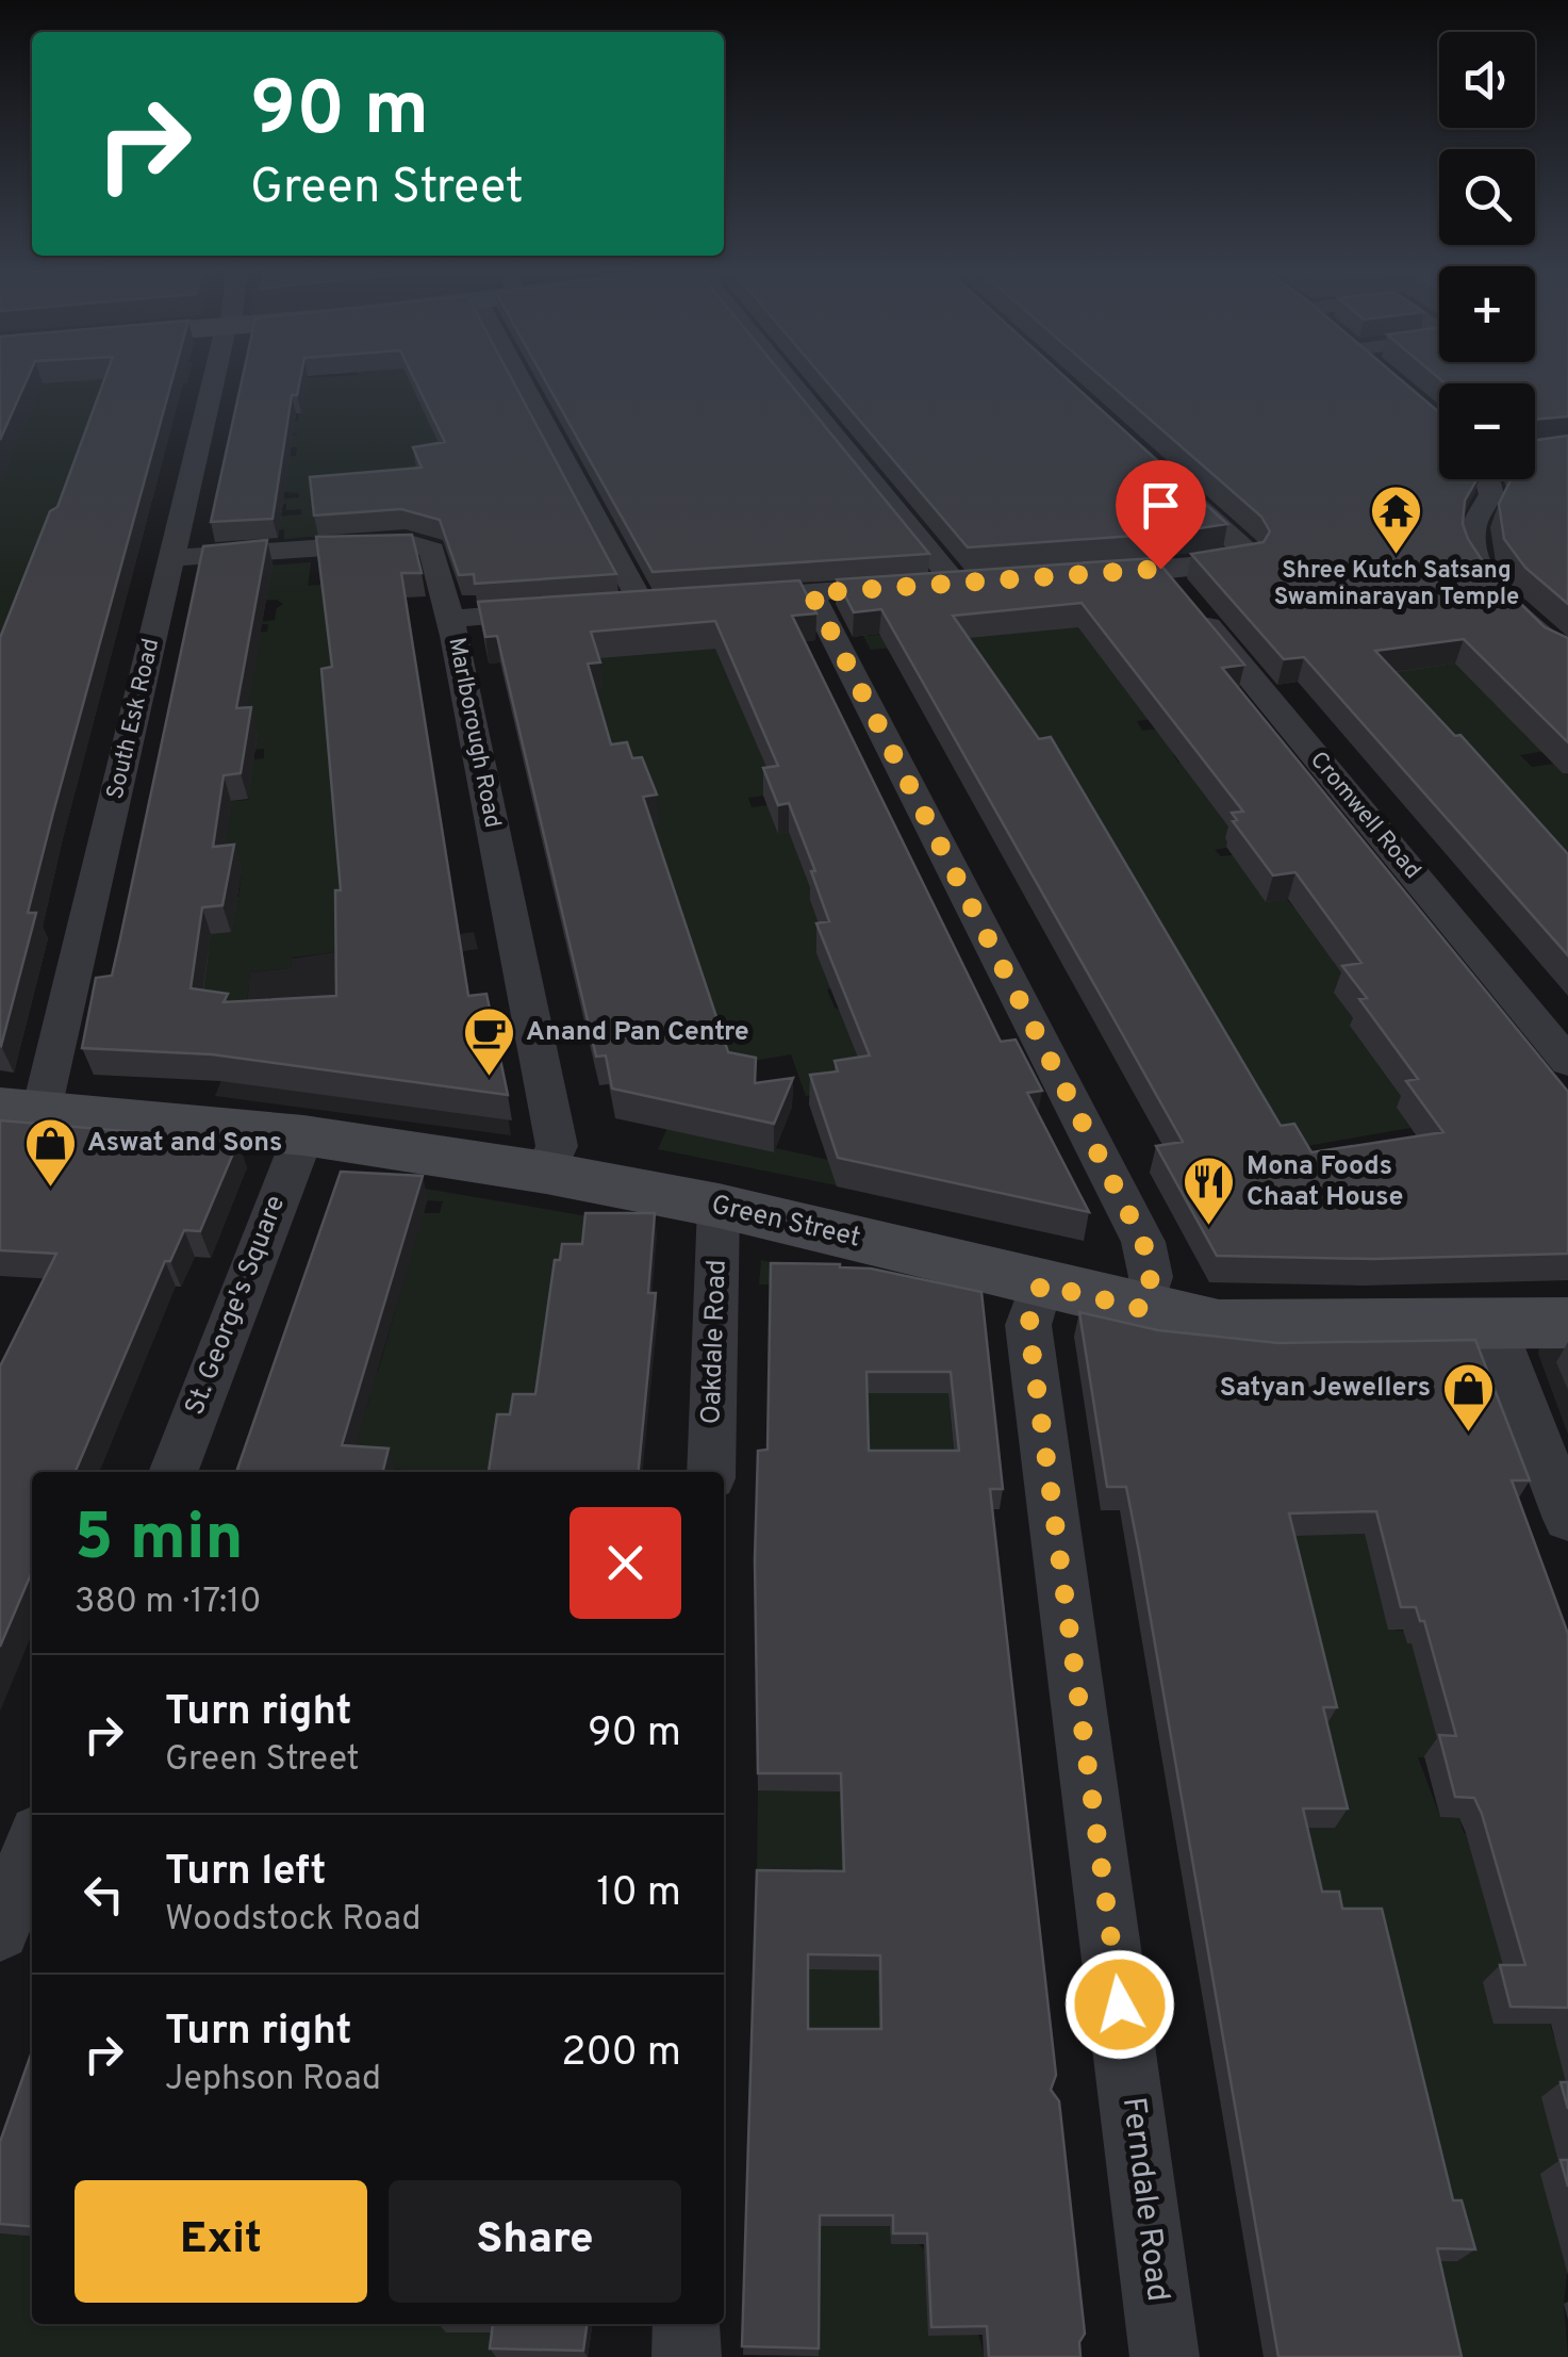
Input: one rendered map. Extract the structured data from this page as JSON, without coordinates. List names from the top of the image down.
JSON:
{
  "streets": {
    "main road": ["Green Street"],
    "street": [
      "South Esk Road",
      "Marlborough Road",
      "Cromwell Road",
      "St. George's Square",
      "Oakdale Road",
      "Ferndale Road"
    ]
  },
  "crossings": [
    ["South Esk Road", "Marlborough Road"],
    ["South Esk Road", "Green Street"],
    ["Marlborough Road", "Green Street"],
    ["Green Street", "St. George's Square"],
    ["Green Street", "Oakdale Road"],
    ["Green Street", "Ferndale Road"]
  ],
  "places": {
    "temple": ["Shree Kutch Satsang Swaminarayan Temple"],
    "cafe": ["Anand Pan Centre"],
    "shop": ["Aswat and Sons", "Satyan Jewellers"],
    "restaurant": ["Mona Foods Chaat House"]
  },
  "page": {
    "map_buttons": ["+", "−"],
    "turn": ["90 m", "Green Street"],
    "heading": ["5 min", "380 m · 17:10"],
    "list": [
      {
        "name": "Turn right",
        "note": "Green Street",
        "value": "90 m"
      },
      {
        "name": "Turn left",
        "note": "Woodstock Road",
        "value": "10 m"
      },
      {
        "name": "Turn right",
        "note": "Jephson Road",
        "value": "200 m"
      }
    ],
    "buttons": ["Exit", "Share"]
  }
}
